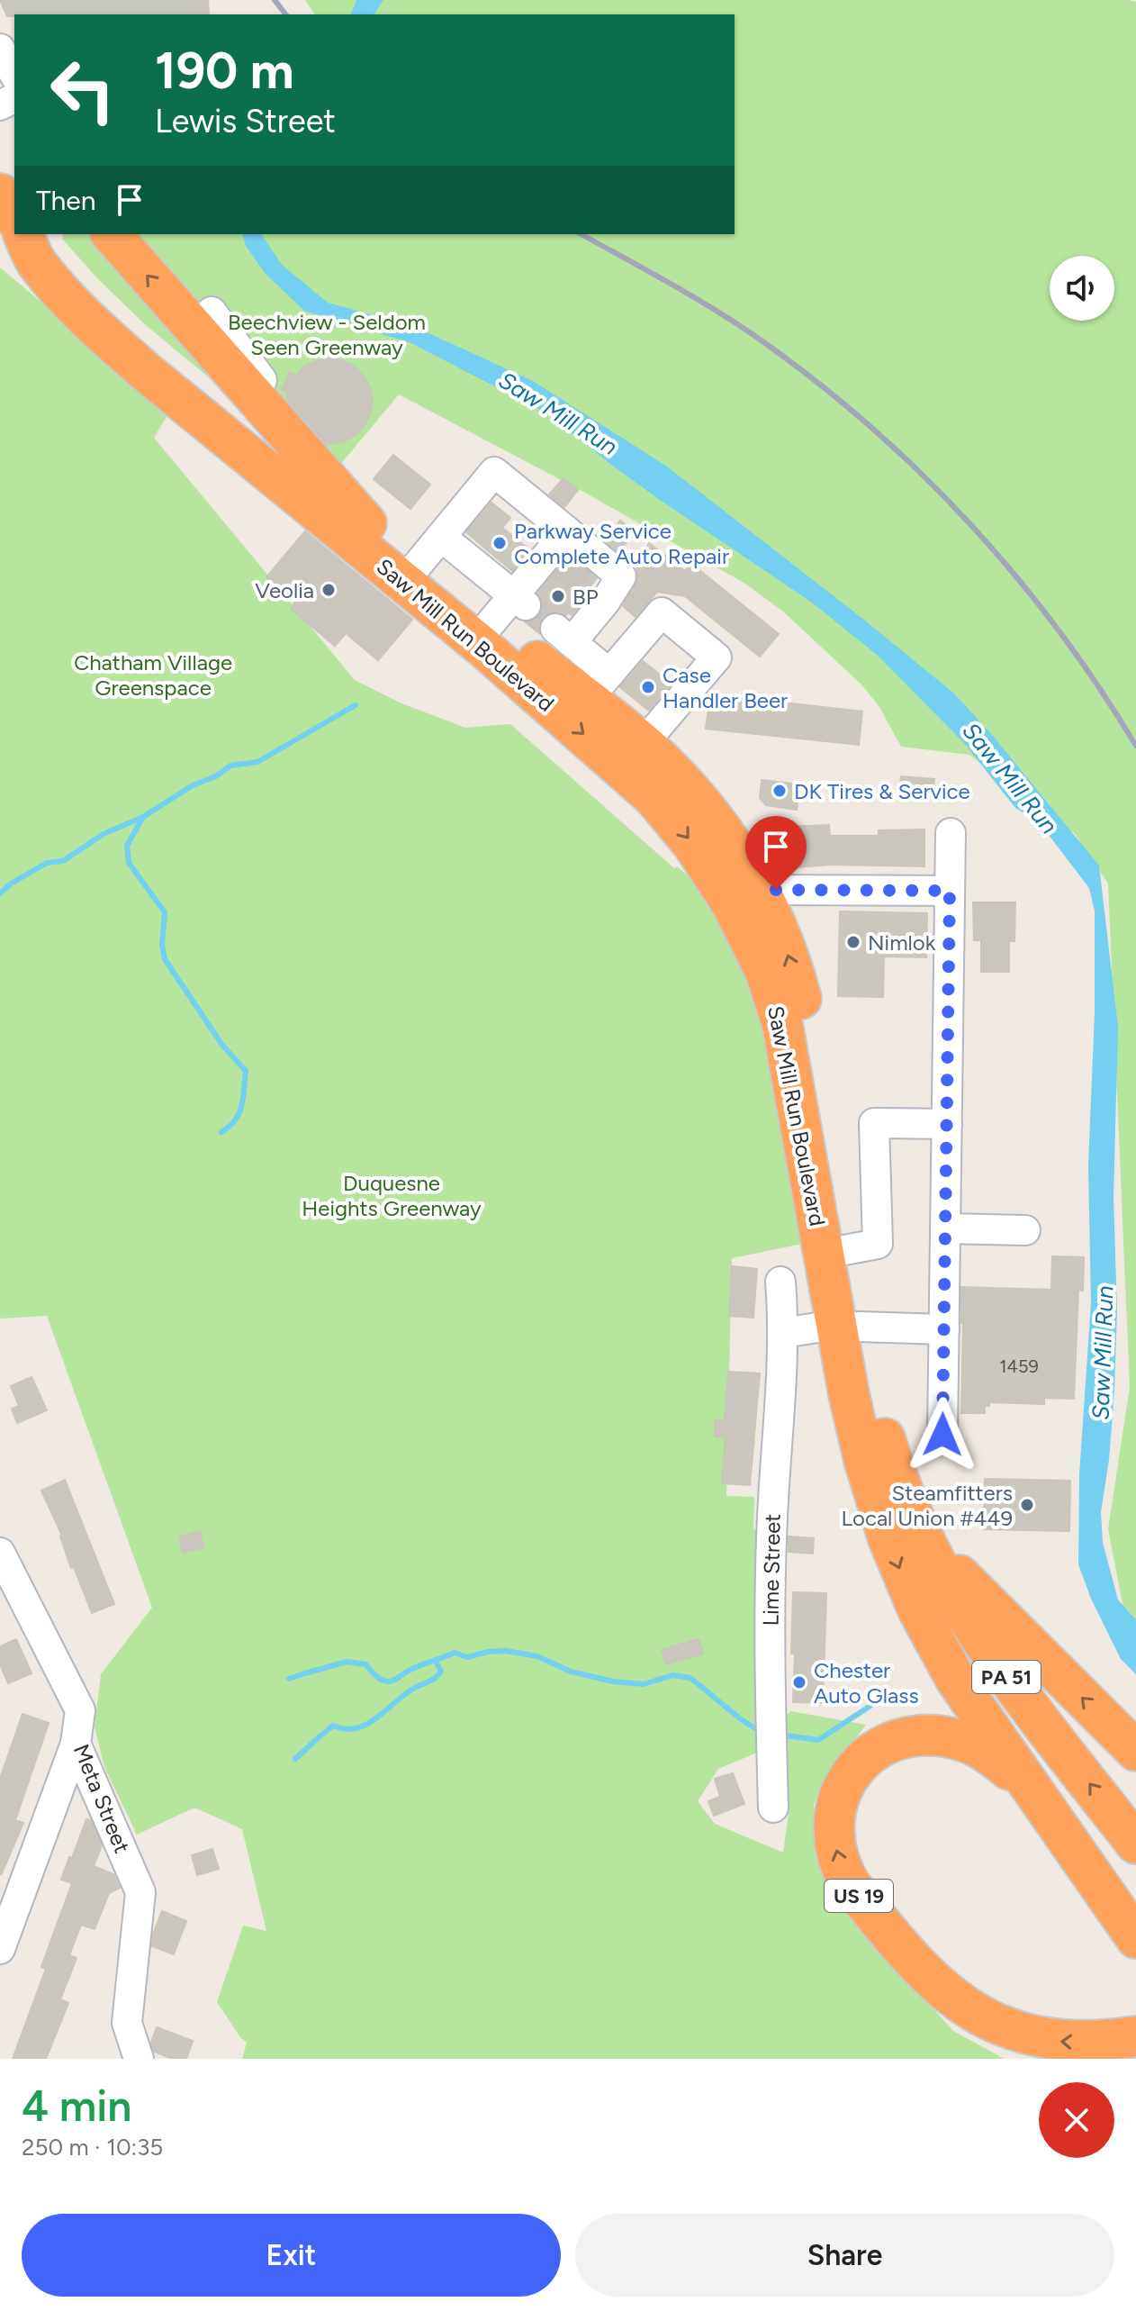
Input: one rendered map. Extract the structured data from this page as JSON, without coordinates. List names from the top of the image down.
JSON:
{
  "streets": {
    "highway": ["Saw Mill Run Boulevard", "PA 51", "US 19"],
    "street": ["Lime Street", "Meta Street"]
  },
  "crossings": [
    ["Saw Mill Run Boulevard", "US 19"]
  ],
  "water": ["Saw Mill Run"],
  "parks": ["Beechview - Seldom Seen Greenway", "Chatham Village Greenspace", "Duquesne Heights Greenway"],
  "places": [
    "Parkway Service Complete Auto Repair",
    "Veolia",
    "BP",
    "Case Handler Beer",
    "DK Tires & Service",
    "Nimlok",
    "Steamfitters Local Union #449",
    "Chester Auto Glass"
  ],
  "house_numbers": ["1459"],
  "page": {
    "turn": ["190 m", "Lewis Street"],
    "then": "Then",
    "heading": ["4 min", "250 m · 10:35"],
    "buttons": ["Exit", "Share"]
  }
}
